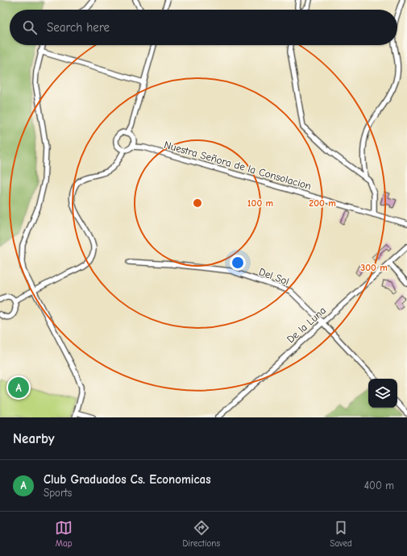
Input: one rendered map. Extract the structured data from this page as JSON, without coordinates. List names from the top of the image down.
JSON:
{
  "streets": {
    "street": ["Nuestra Señora de la Consolacion", "Del Sol", "De la Luna"]
  },
  "crossings": [
    ["Del Sol", "De la Luna"]
  ],
  "page": {
    "search": "Search here",
    "pins": "A",
    "heading": "Nearby",
    "list": [
      {
        "mark": "A",
        "name": "Club Graduados Cs. Economicas",
        "note": "Sports",
        "value": "400 m"
      }
    ],
    "nav": ["Map", "Directions", "Saved"]
  },
  "rings": ["100 m", "200 m", "300 m"]
}
